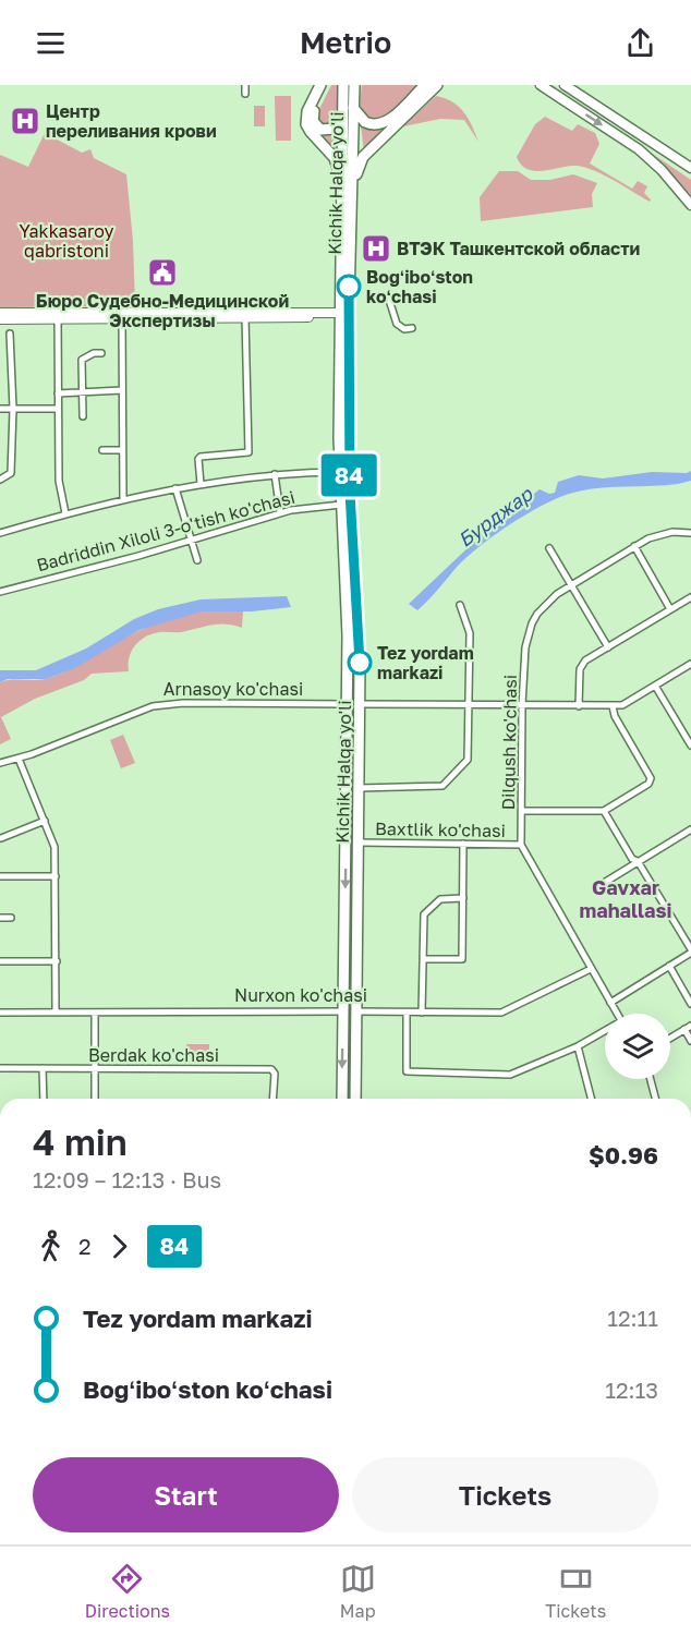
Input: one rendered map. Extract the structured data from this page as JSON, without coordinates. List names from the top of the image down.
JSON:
{
  "streets": {
    "highway": ["Kichik Halqa yo'li", "Arnasoy ko'chasi", "Nurxon ko'chasi"],
    "street": [
      "Badriddin Xiloli 3-o'tish ko'chasi",
      "Dilqush ko'chasi",
      "Baxtlik ko'chasi",
      "Berdak ko'chasi"
    ]
  },
  "crossings": [
    ["Kichik Halqa yo'li", "Badriddin Xiloli 3-o'tish ko'chasi"],
    ["Kichik Halqa yo'li", "Arnasoy ko'chasi"],
    ["Kichik Halqa yo'li", "Baxtlik ko'chasi"],
    ["Kichik Halqa yo'li", "Nurxon ko'chasi"],
    ["Dilqush ko'chasi", "Baxtlik ko'chasi"]
  ],
  "districts": ["Gavxar mahallasi"],
  "water": ["Бурджар"],
  "parks": ["Yakkasaroy qabristoni"],
  "places": {
    "hospital": ["Центр переливания крови", "ВТЭК Ташкентской области"],
    "public building": ["Бюро Судебно-Медицинской Экспертизы"],
    "other": ["Bogʻiboʻston koʻchasi", "Tez yordam markazi"]
  },
  "lines": ["bus line 84"],
  "page": {
    "header": "Metrio",
    "on_map": "84",
    "heading": ["4 min", "12:09 – 12:13 · Bus", "$0.96"],
    "legs": ["2", "84"],
    "list": [
      {
        "name": "Tez yordam markazi",
        "value": "12:11"
      },
      {
        "name": "Bogʻiboʻston koʻchasi",
        "value": "12:13"
      }
    ],
    "buttons": ["Start", "Tickets"],
    "tabs": ["Directions", "Map", "Tickets"]
  }
}
